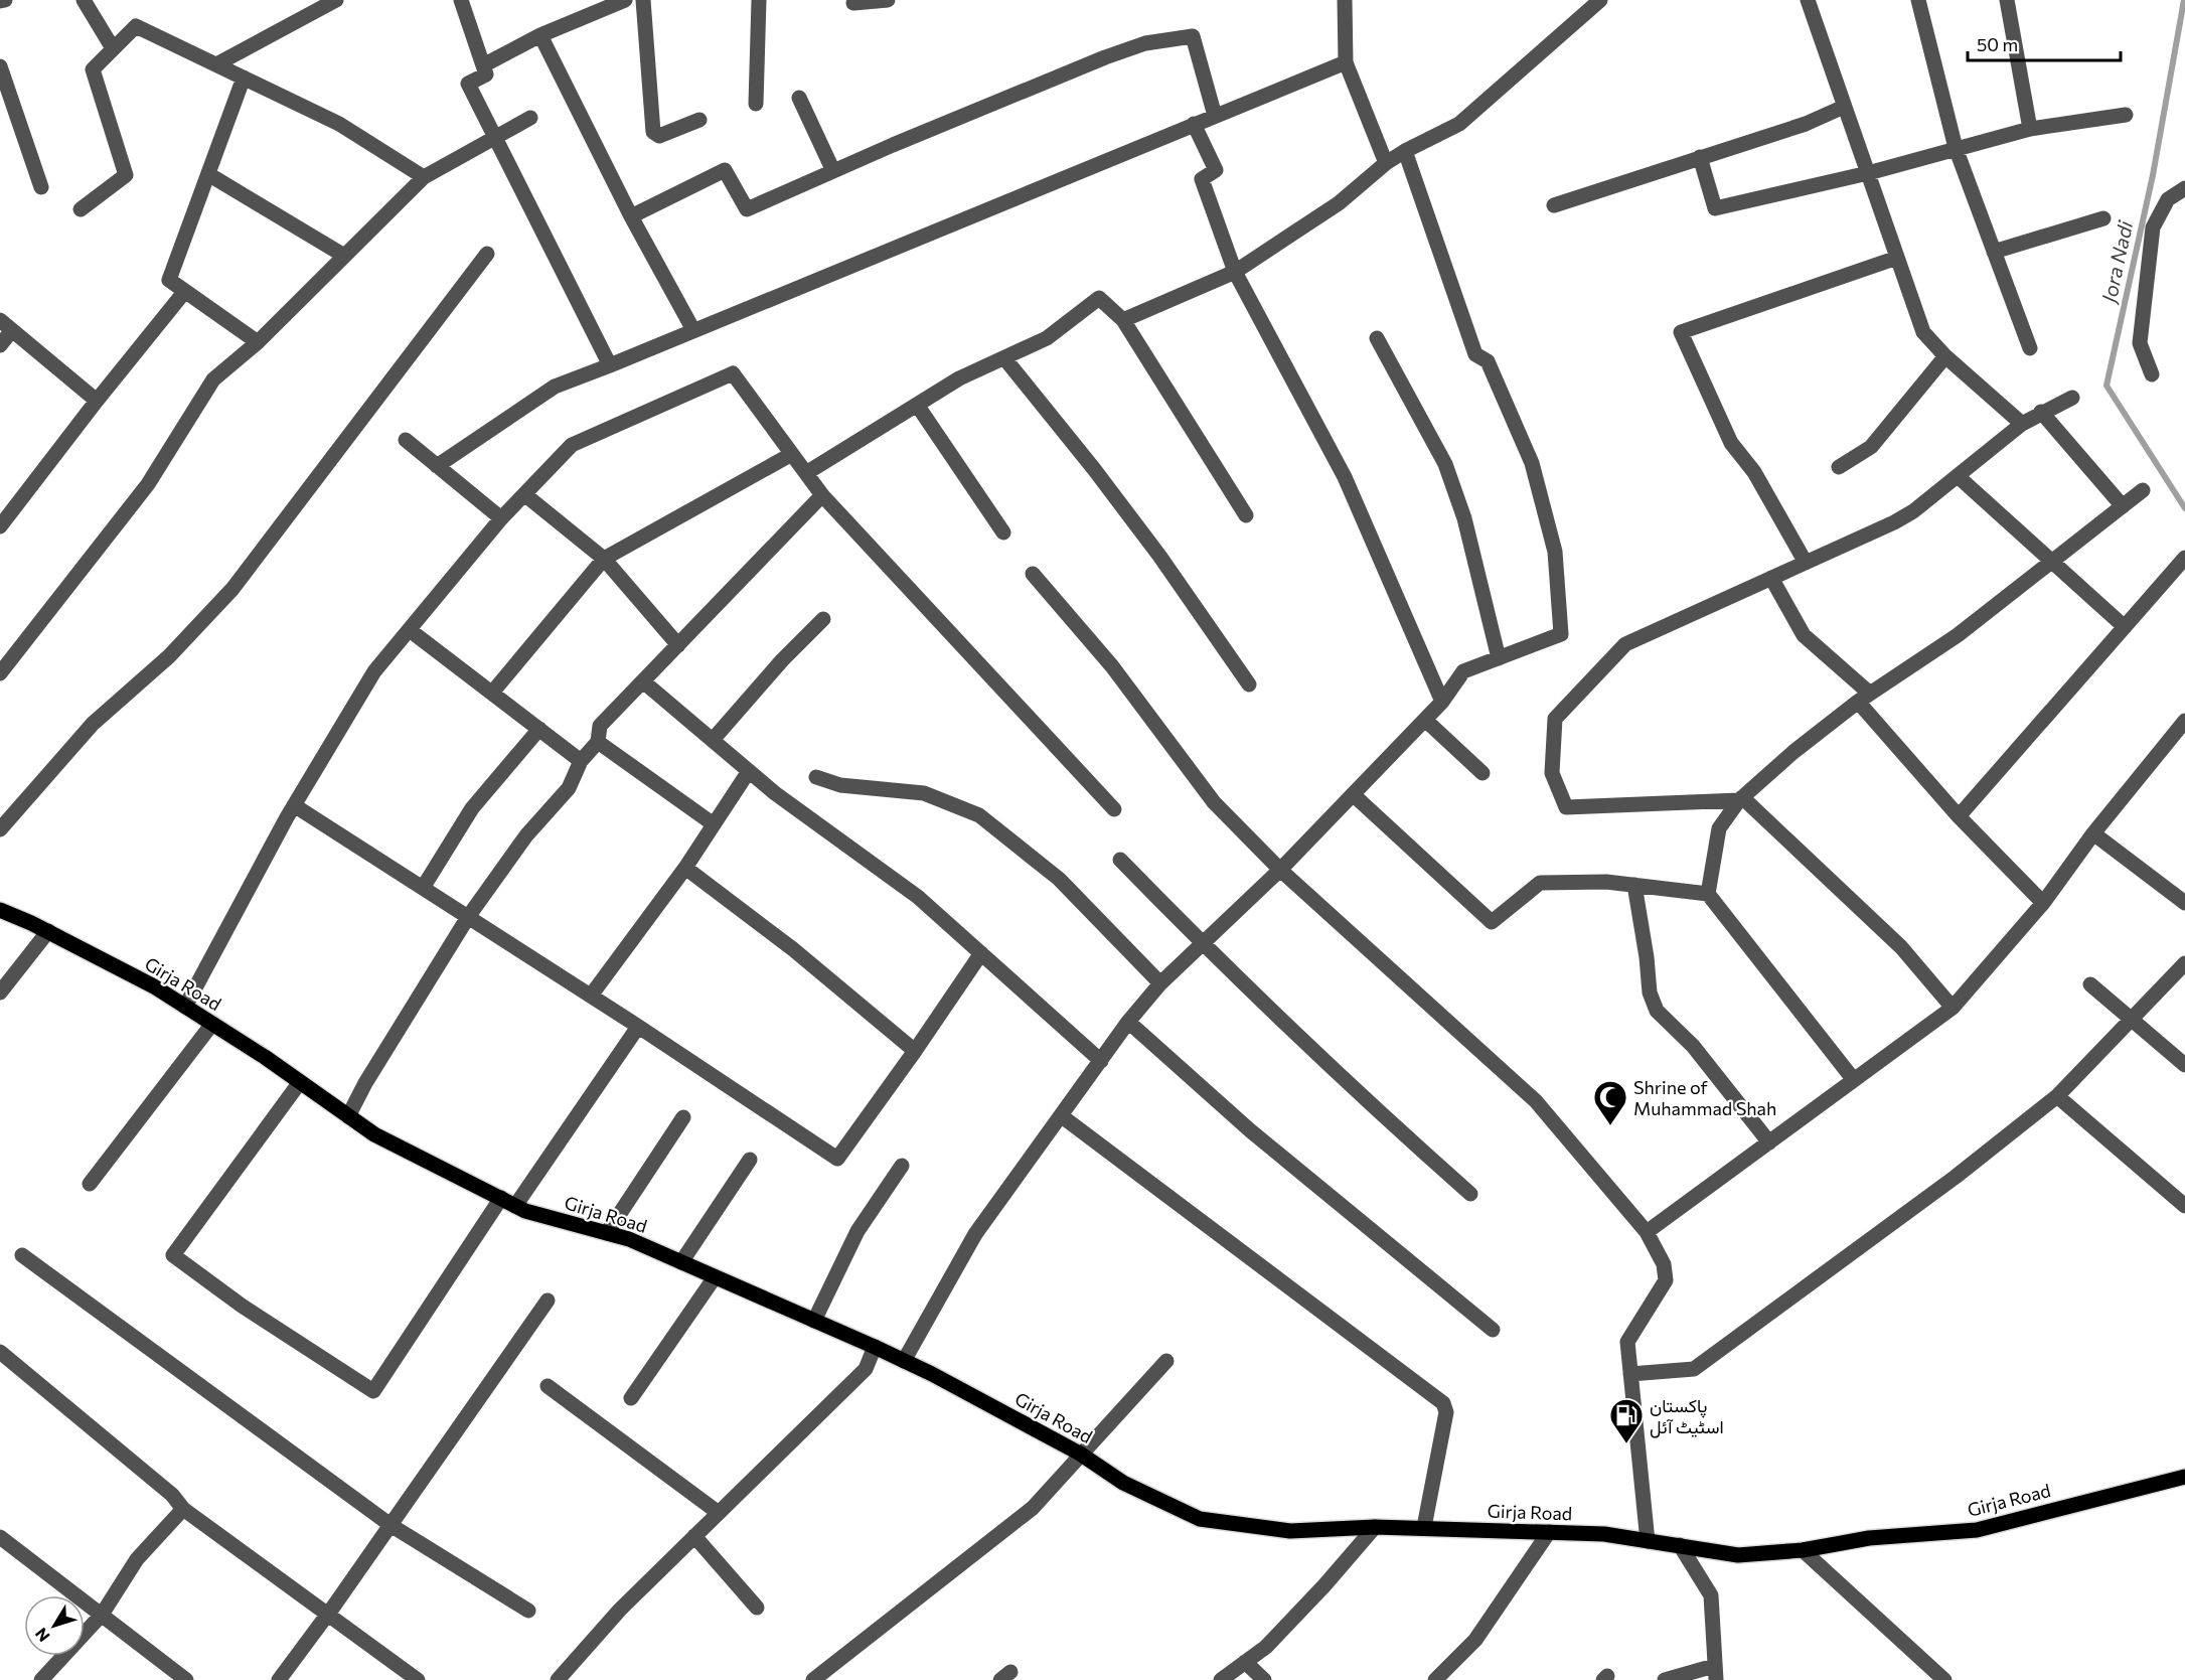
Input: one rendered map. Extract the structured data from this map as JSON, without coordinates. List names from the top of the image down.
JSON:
{
  "streets": {
    "main road": ["Girja Road"]
  },
  "water": ["Jora Nadi"],
  "places": {
    "mosque": ["Shrine of Muhammad Shah"],
    "fuel station": ["پاکستان اسٹیٹ آئل"]
  },
  "scale_bar": "50 m",
  "north": "bottom left"
}
